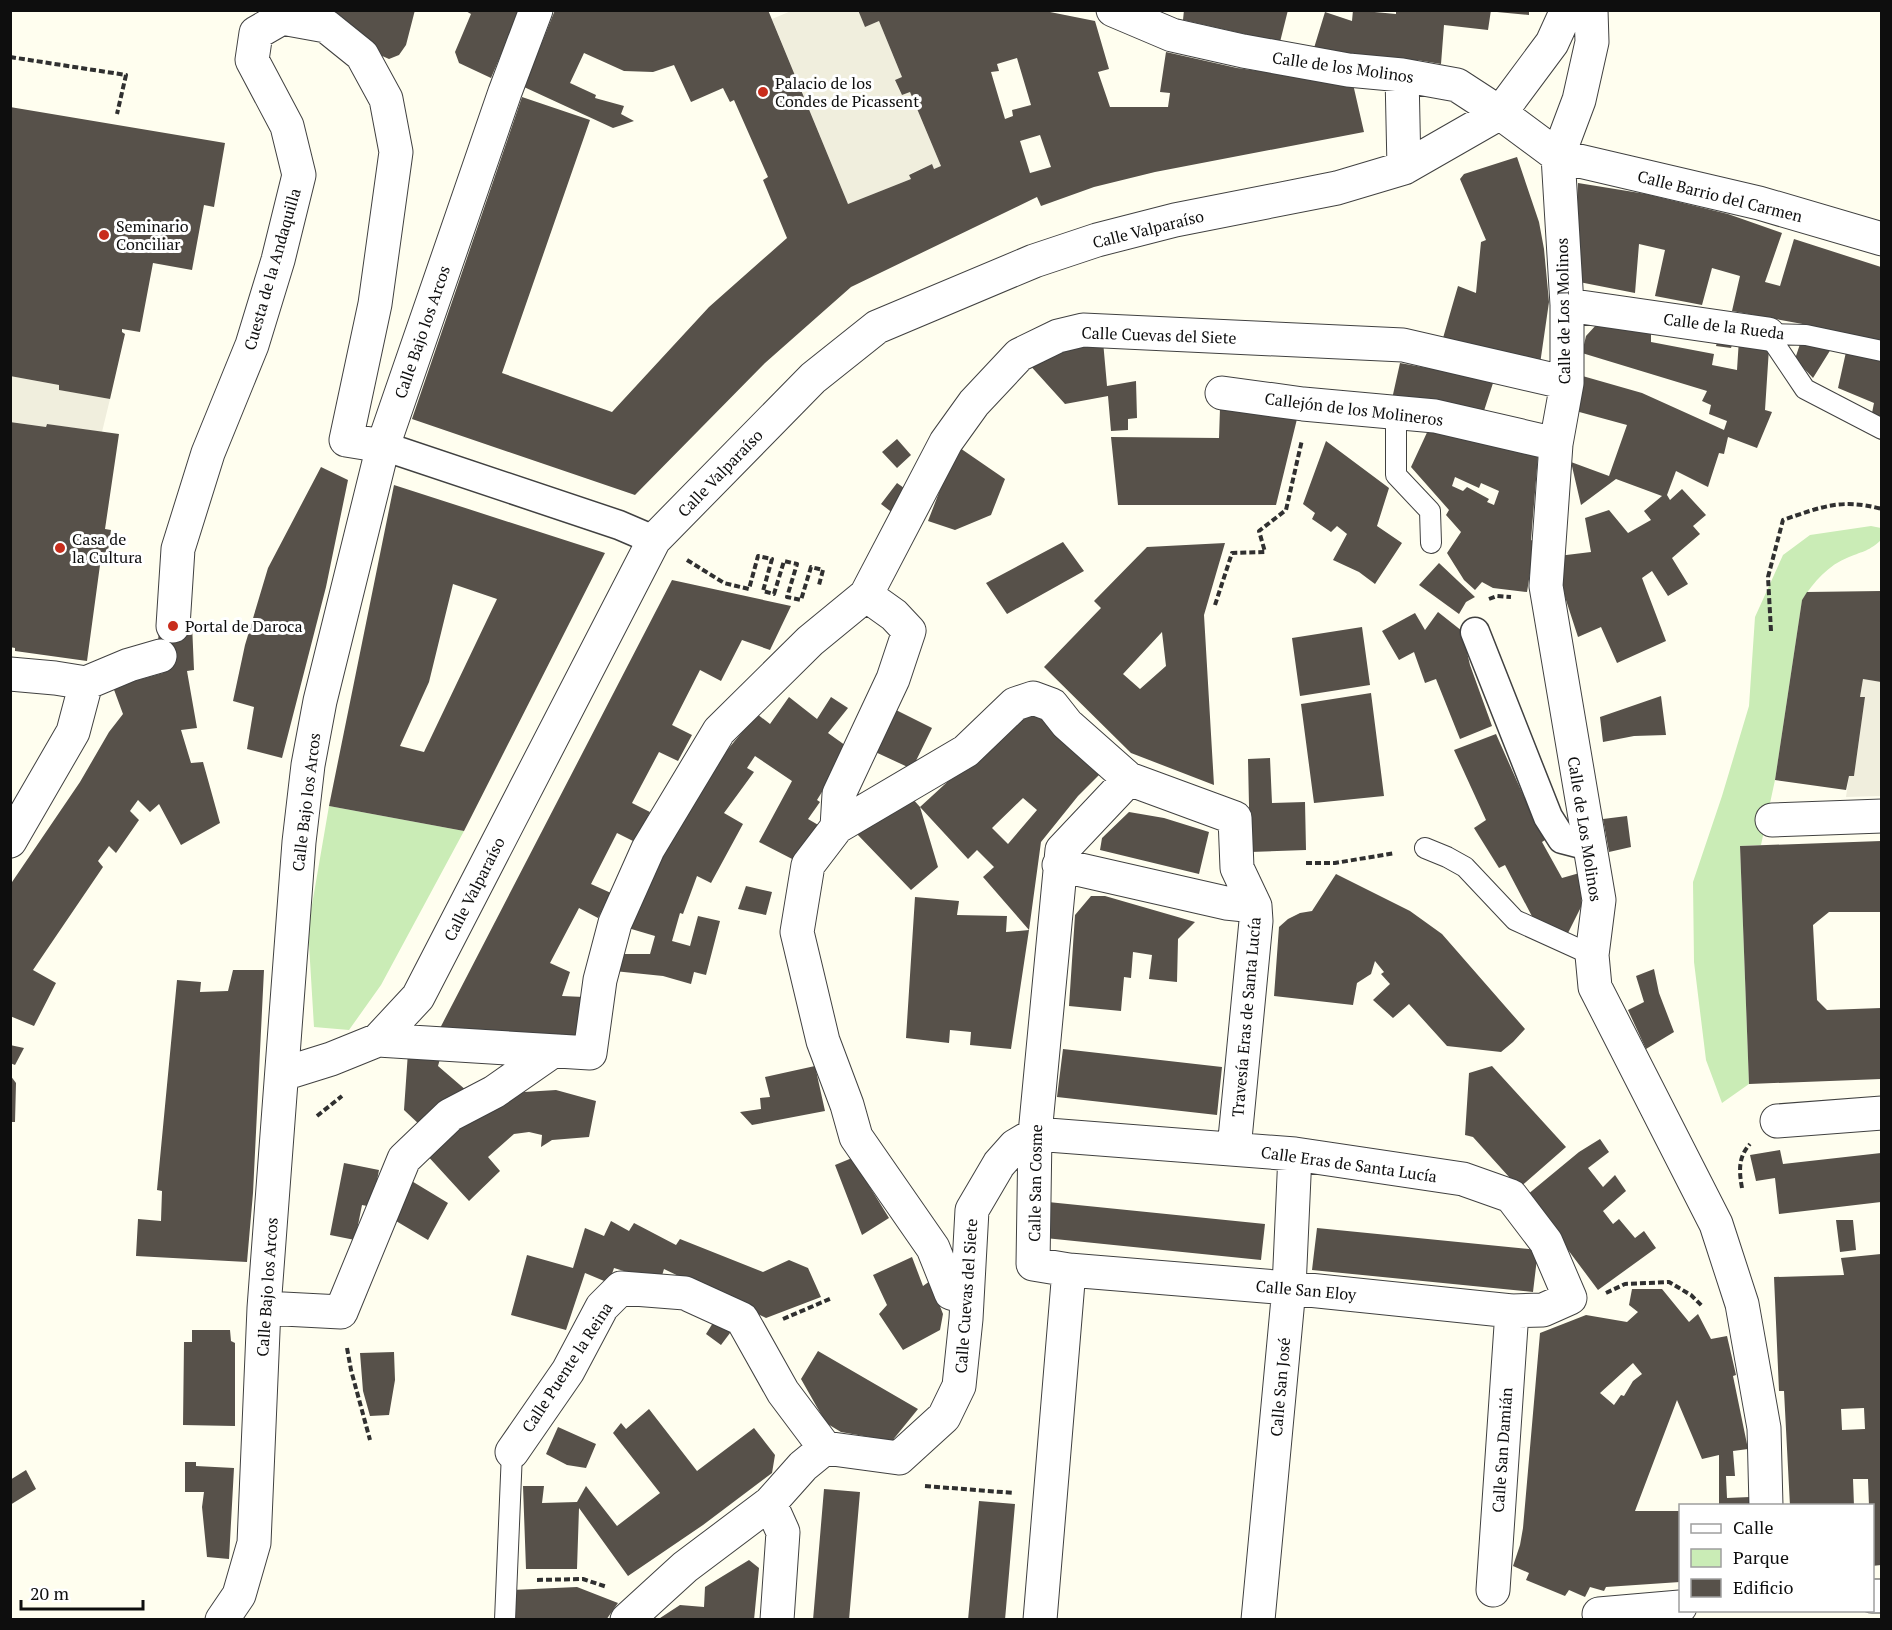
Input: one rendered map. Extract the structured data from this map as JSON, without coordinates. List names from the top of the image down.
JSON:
{
  "streets": {
    "street": [
      "Calle de los Molinos",
      "Calle Barrio del Carmen",
      "Calle Valparaíso",
      "Cuesta de la Andaquilla",
      "Calle de Los Molinos",
      "Calle de la Rueda",
      "Calle Bajo los Arcos",
      "Calle Cuevas del Siete",
      "Callejón de los Molineros",
      "Travesía Eras de Santa Lucía",
      "Calle Eras de Santa Lucía",
      "Calle San Cosme",
      "Calle San Eloy",
      "Calle Puente la Reina",
      "Calle San José",
      "Calle San Damián"
    ]
  },
  "crossings": [
    ["Calle de los Molinos", "Calle Barrio del Carmen"],
    ["Calle de los Molinos", "Calle Valparaíso"],
    ["Calle de los Molinos", "Calle de Los Molinos"],
    ["Calle Barrio del Carmen", "Calle de Los Molinos"],
    ["Calle Valparaíso", "Calle Bajo los Arcos"],
    ["Cuesta de la Andaquilla", "Calle Bajo los Arcos"],
    ["Calle de Los Molinos", "Calle de la Rueda"],
    ["Calle de Los Molinos", "Calle Cuevas del Siete"],
    ["Calle de Los Molinos", "Callejón de los Molineros"],
    ["Calle Cuevas del Siete", "Calle Eras de Santa Lucía"],
    ["Calle Cuevas del Siete", "Calle San Cosme"],
    ["Calle Cuevas del Siete", "Calle Puente la Reina"],
    ["Travesía Eras de Santa Lucía", "Calle Eras de Santa Lucía"],
    ["Travesía Eras de Santa Lucía", "Calle San Cosme"],
    ["Calle Eras de Santa Lucía", "Calle San Cosme"],
    ["Calle Eras de Santa Lucía", "Calle San Eloy"],
    ["Calle Eras de Santa Lucía", "Calle San José"],
    ["Calle Eras de Santa Lucía", "Calle San Damián"],
    ["Calle San Cosme", "Calle San Eloy"],
    ["Calle San Eloy", "Calle San José"],
    ["Calle San Eloy", "Calle San Damián"]
  ],
  "places": [
    "Palacio de los Condes de Picassent",
    "Seminario Conciliar",
    "Casa de la Cultura",
    "Portal de Daroca"
  ],
  "legend": ["Calle", "Parque", "Edificio"],
  "scale_bar": "20 m"
}
